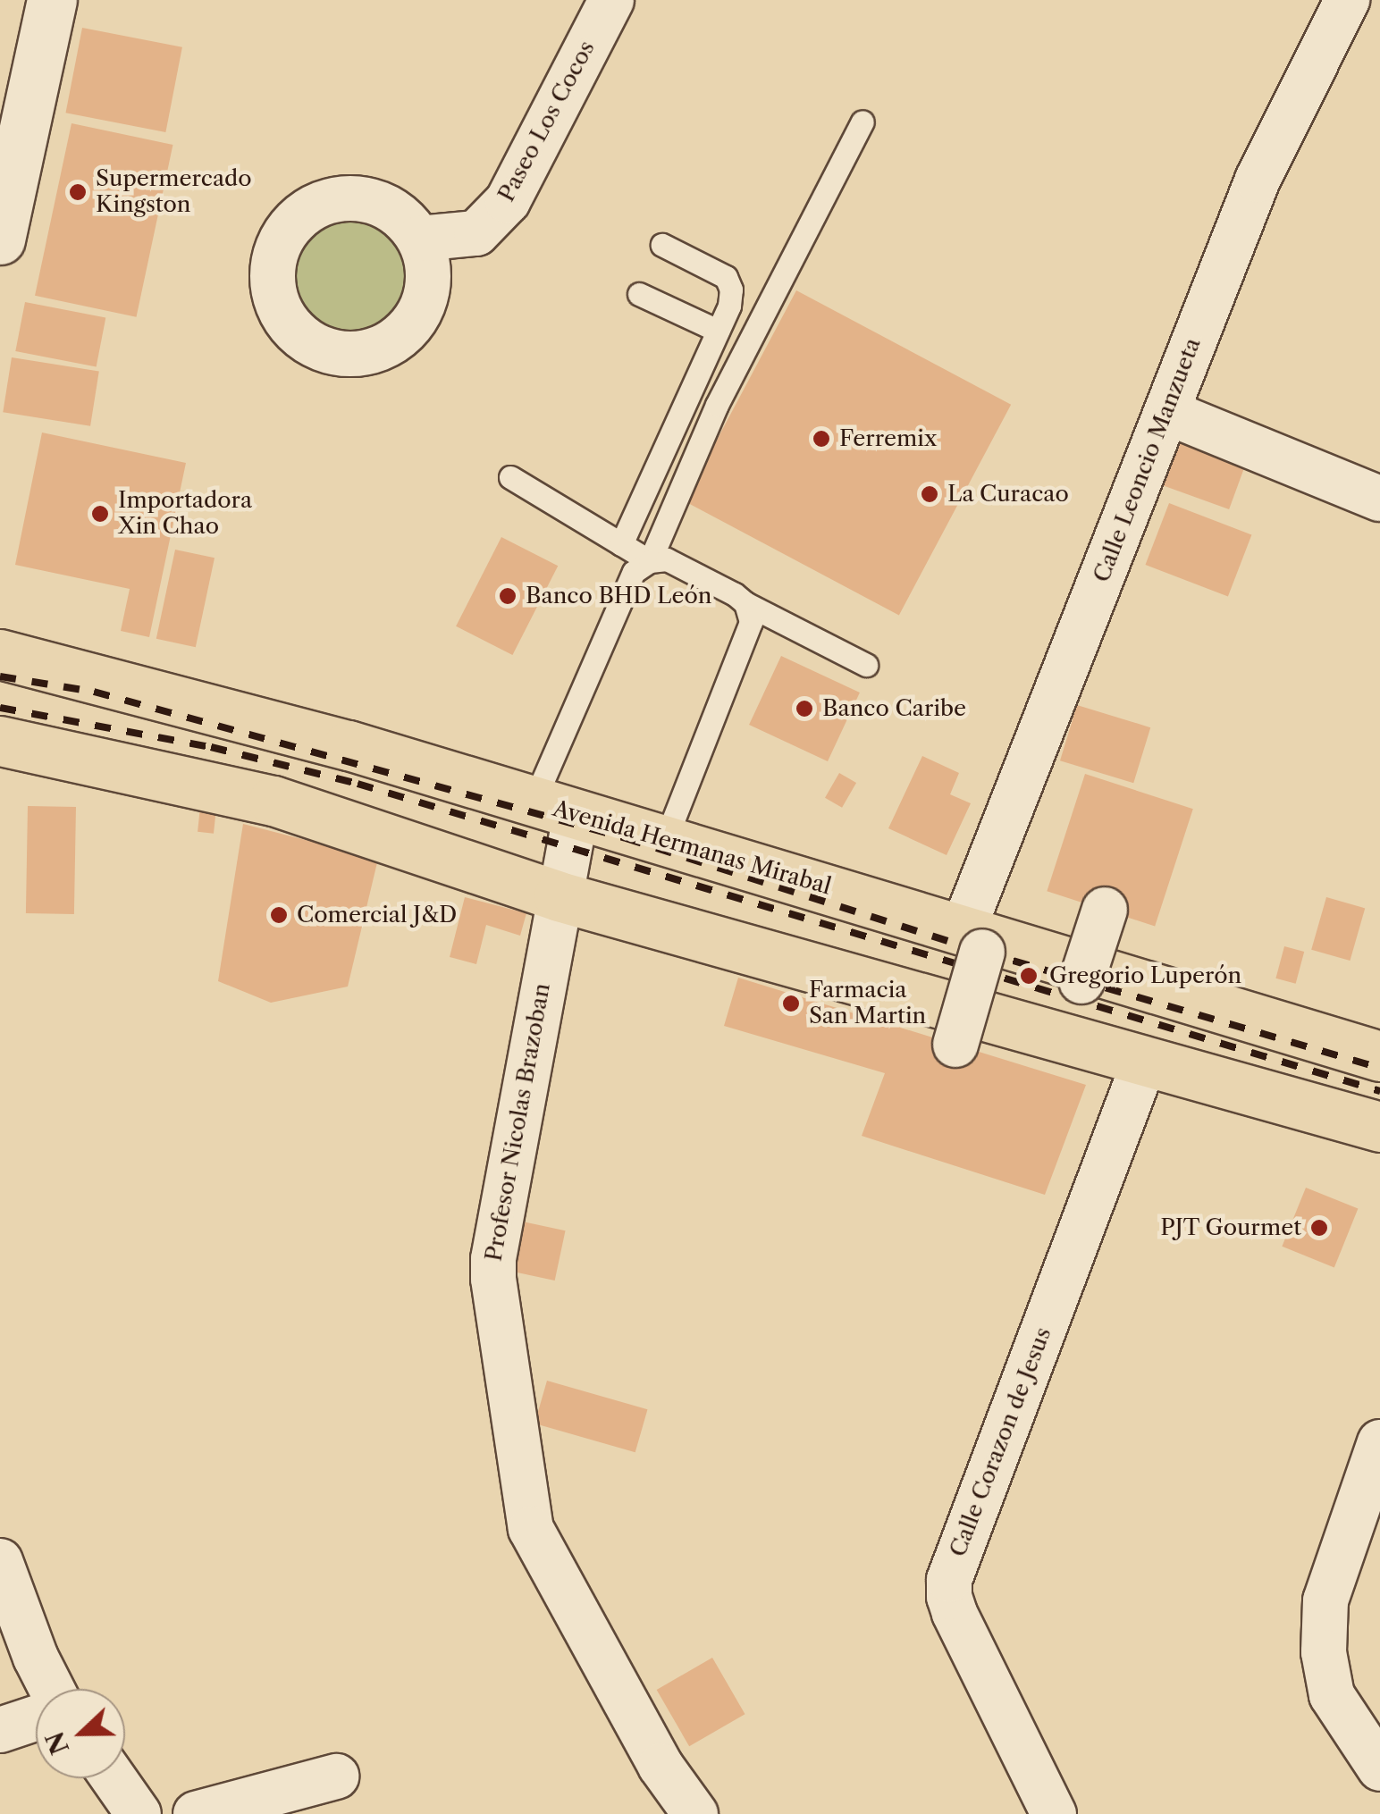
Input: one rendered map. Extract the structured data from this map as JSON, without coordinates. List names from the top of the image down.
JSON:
{
  "streets": {
    "main road": ["Avenida Hermanas Mirabal"],
    "street": [
      "Paseo Los Cocos",
      "Calle Leoncio Manzueta",
      "Profesor Nicolas Brazoban",
      "Calle Corazon de Jesus"
    ]
  },
  "crossings": [
    ["Calle Leoncio Manzueta", "Avenida Hermanas Mirabal"],
    ["Avenida Hermanas Mirabal", "Profesor Nicolas Brazoban"]
  ],
  "places": [
    "Supermercado Kingston",
    "Ferremix",
    "La Curacao",
    "Importadora Xin Chao",
    "Banco BHD León",
    "Banco Caribe",
    "Comercial J&D",
    "Gregorio Luperón",
    "Farmacia San Martin",
    "PJT Gourmet"
  ],
  "north": "left"
}
